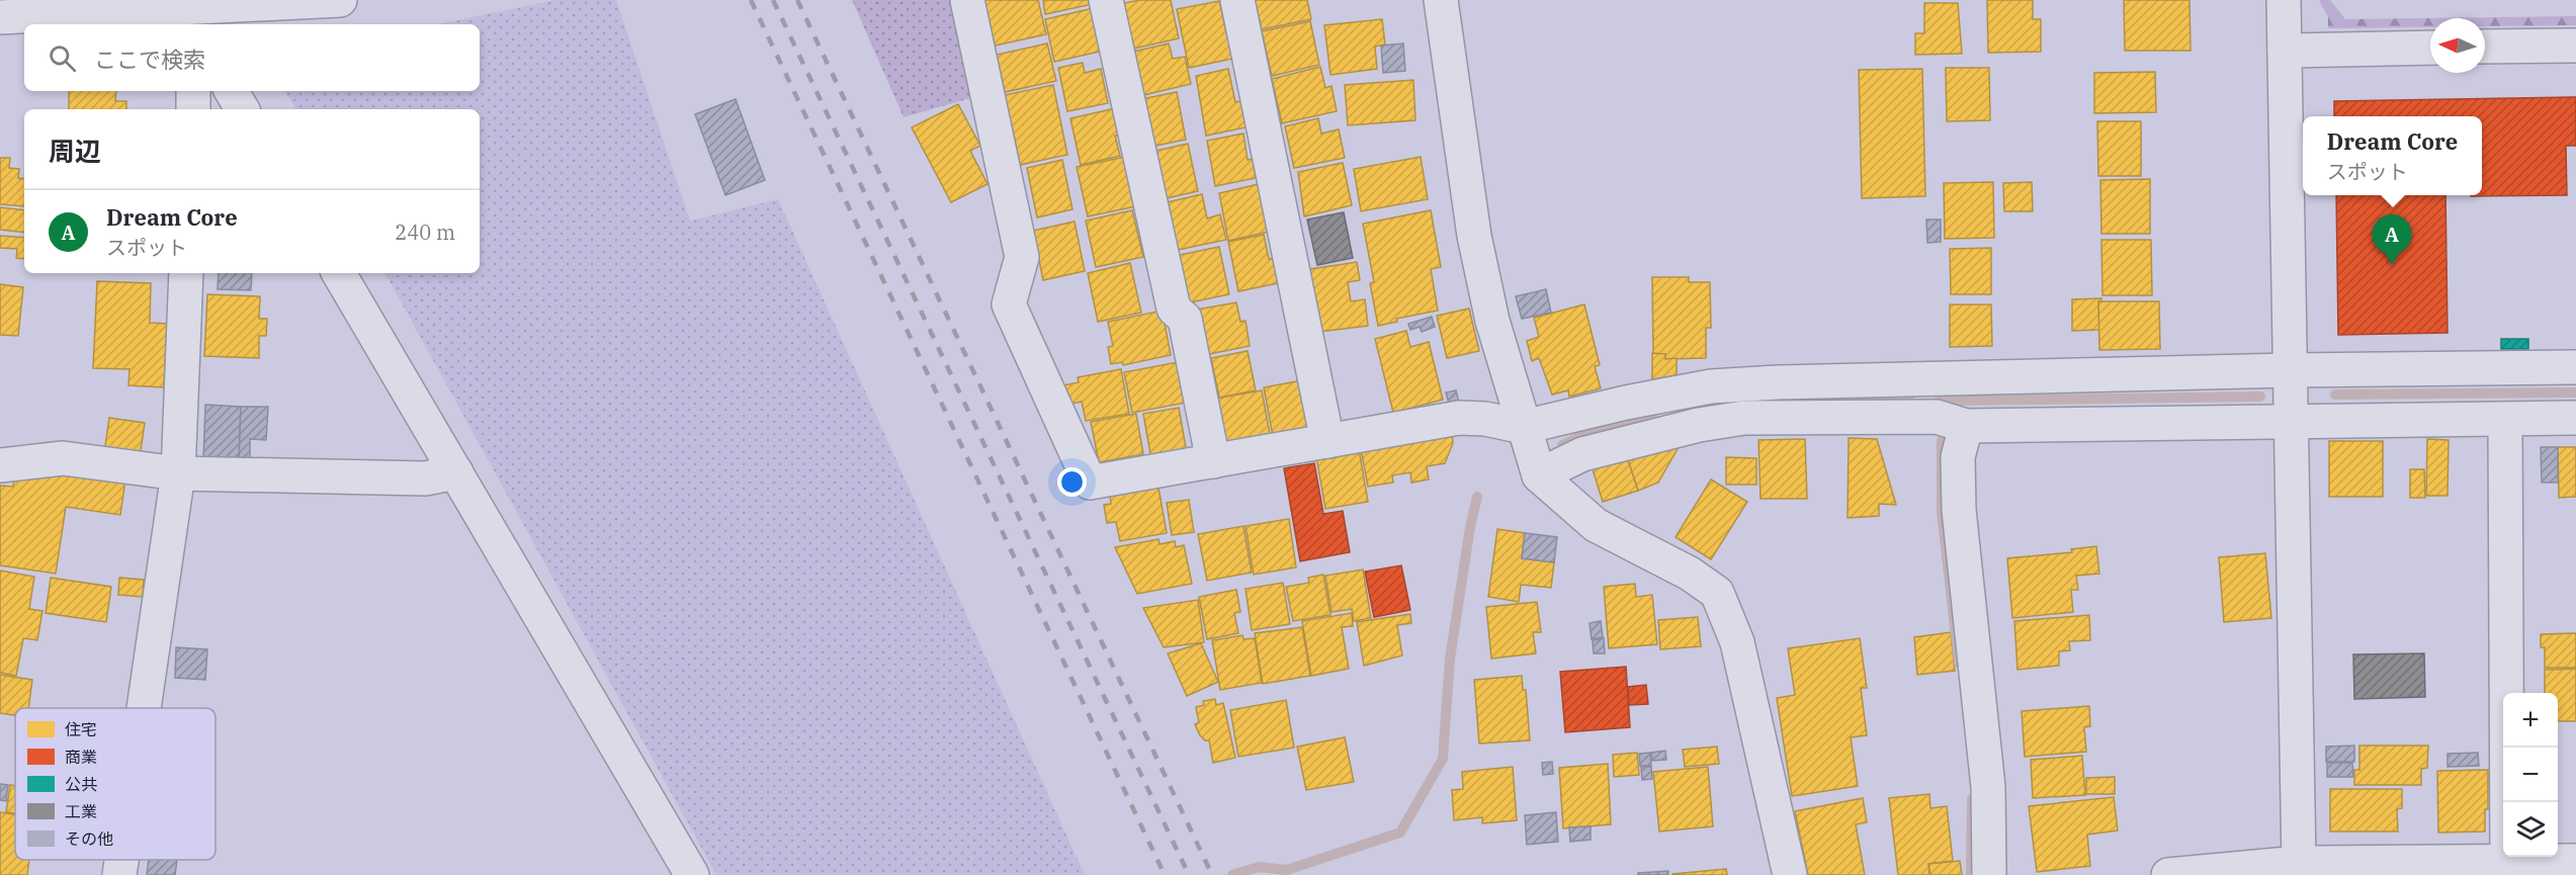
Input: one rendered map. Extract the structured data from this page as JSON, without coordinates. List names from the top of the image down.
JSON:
{
  "legend": [
    "住宅",
    "商業",
    "公共",
    "工業",
    "その他"
  ],
  "north": "left",
  "page": {
    "search": "ここで検索",
    "heading": "周辺",
    "popup": ["Dream Core", "スポット"],
    "list": [
      {
        "mark": "A",
        "name": "Dream Core",
        "note": "スポット",
        "value": "240 m"
      }
    ],
    "pins": "A",
    "map_buttons": ["+", "−"]
  }
}
